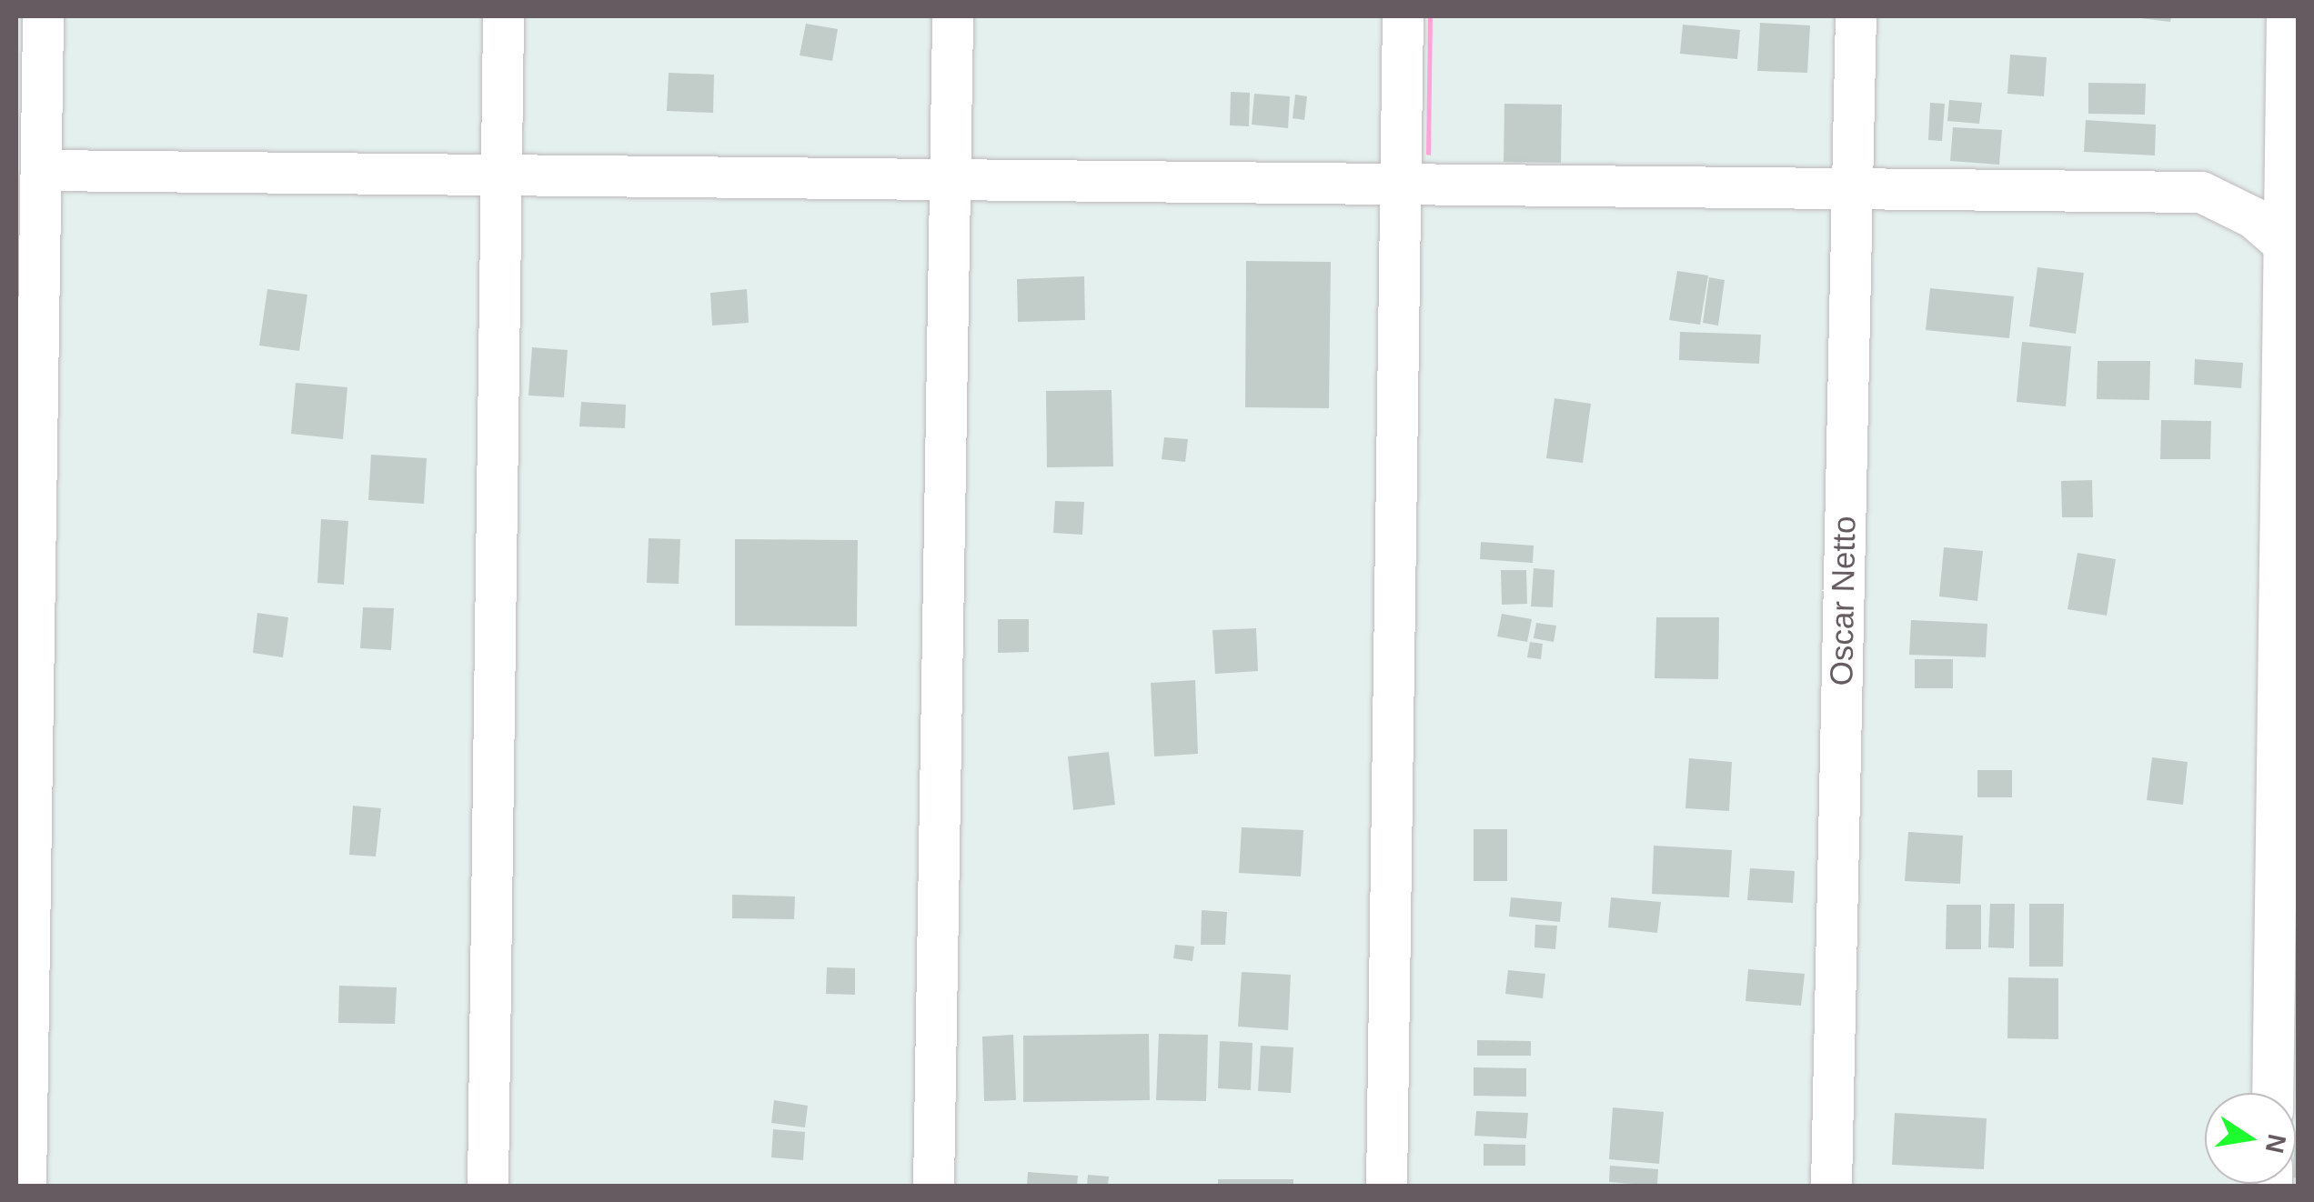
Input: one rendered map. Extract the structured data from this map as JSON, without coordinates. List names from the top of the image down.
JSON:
{
  "streets": {
    "street": ["Oscar Netto"]
  },
  "north": "right"
}
